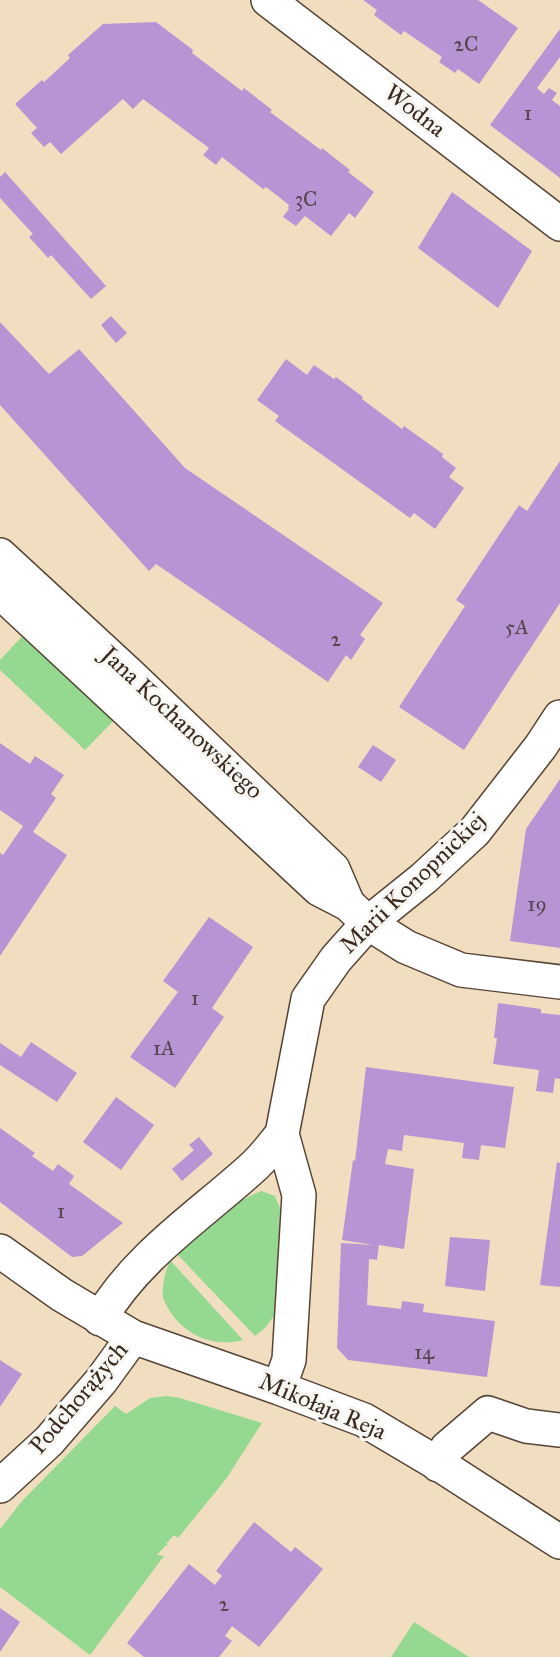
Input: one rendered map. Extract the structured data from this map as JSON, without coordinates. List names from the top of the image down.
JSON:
{
  "streets": {
    "street": [
      "Wodna",
      "Jana Kochanowskiego",
      "Marii Konopnickiej",
      "Podchorążych",
      "Mikołaja Reja"
    ]
  },
  "crossings": [
    ["Jana Kochanowskiego", "Marii Konopnickiej"],
    ["Marii Konopnickiej", "Mikołaja Reja"],
    ["Podchorążych", "Mikołaja Reja"]
  ],
  "house_numbers": [
    "2C",
    "1",
    "3C",
    "5A",
    "2",
    "19",
    "1",
    "1A",
    "1",
    "14",
    "2"
  ]
}
